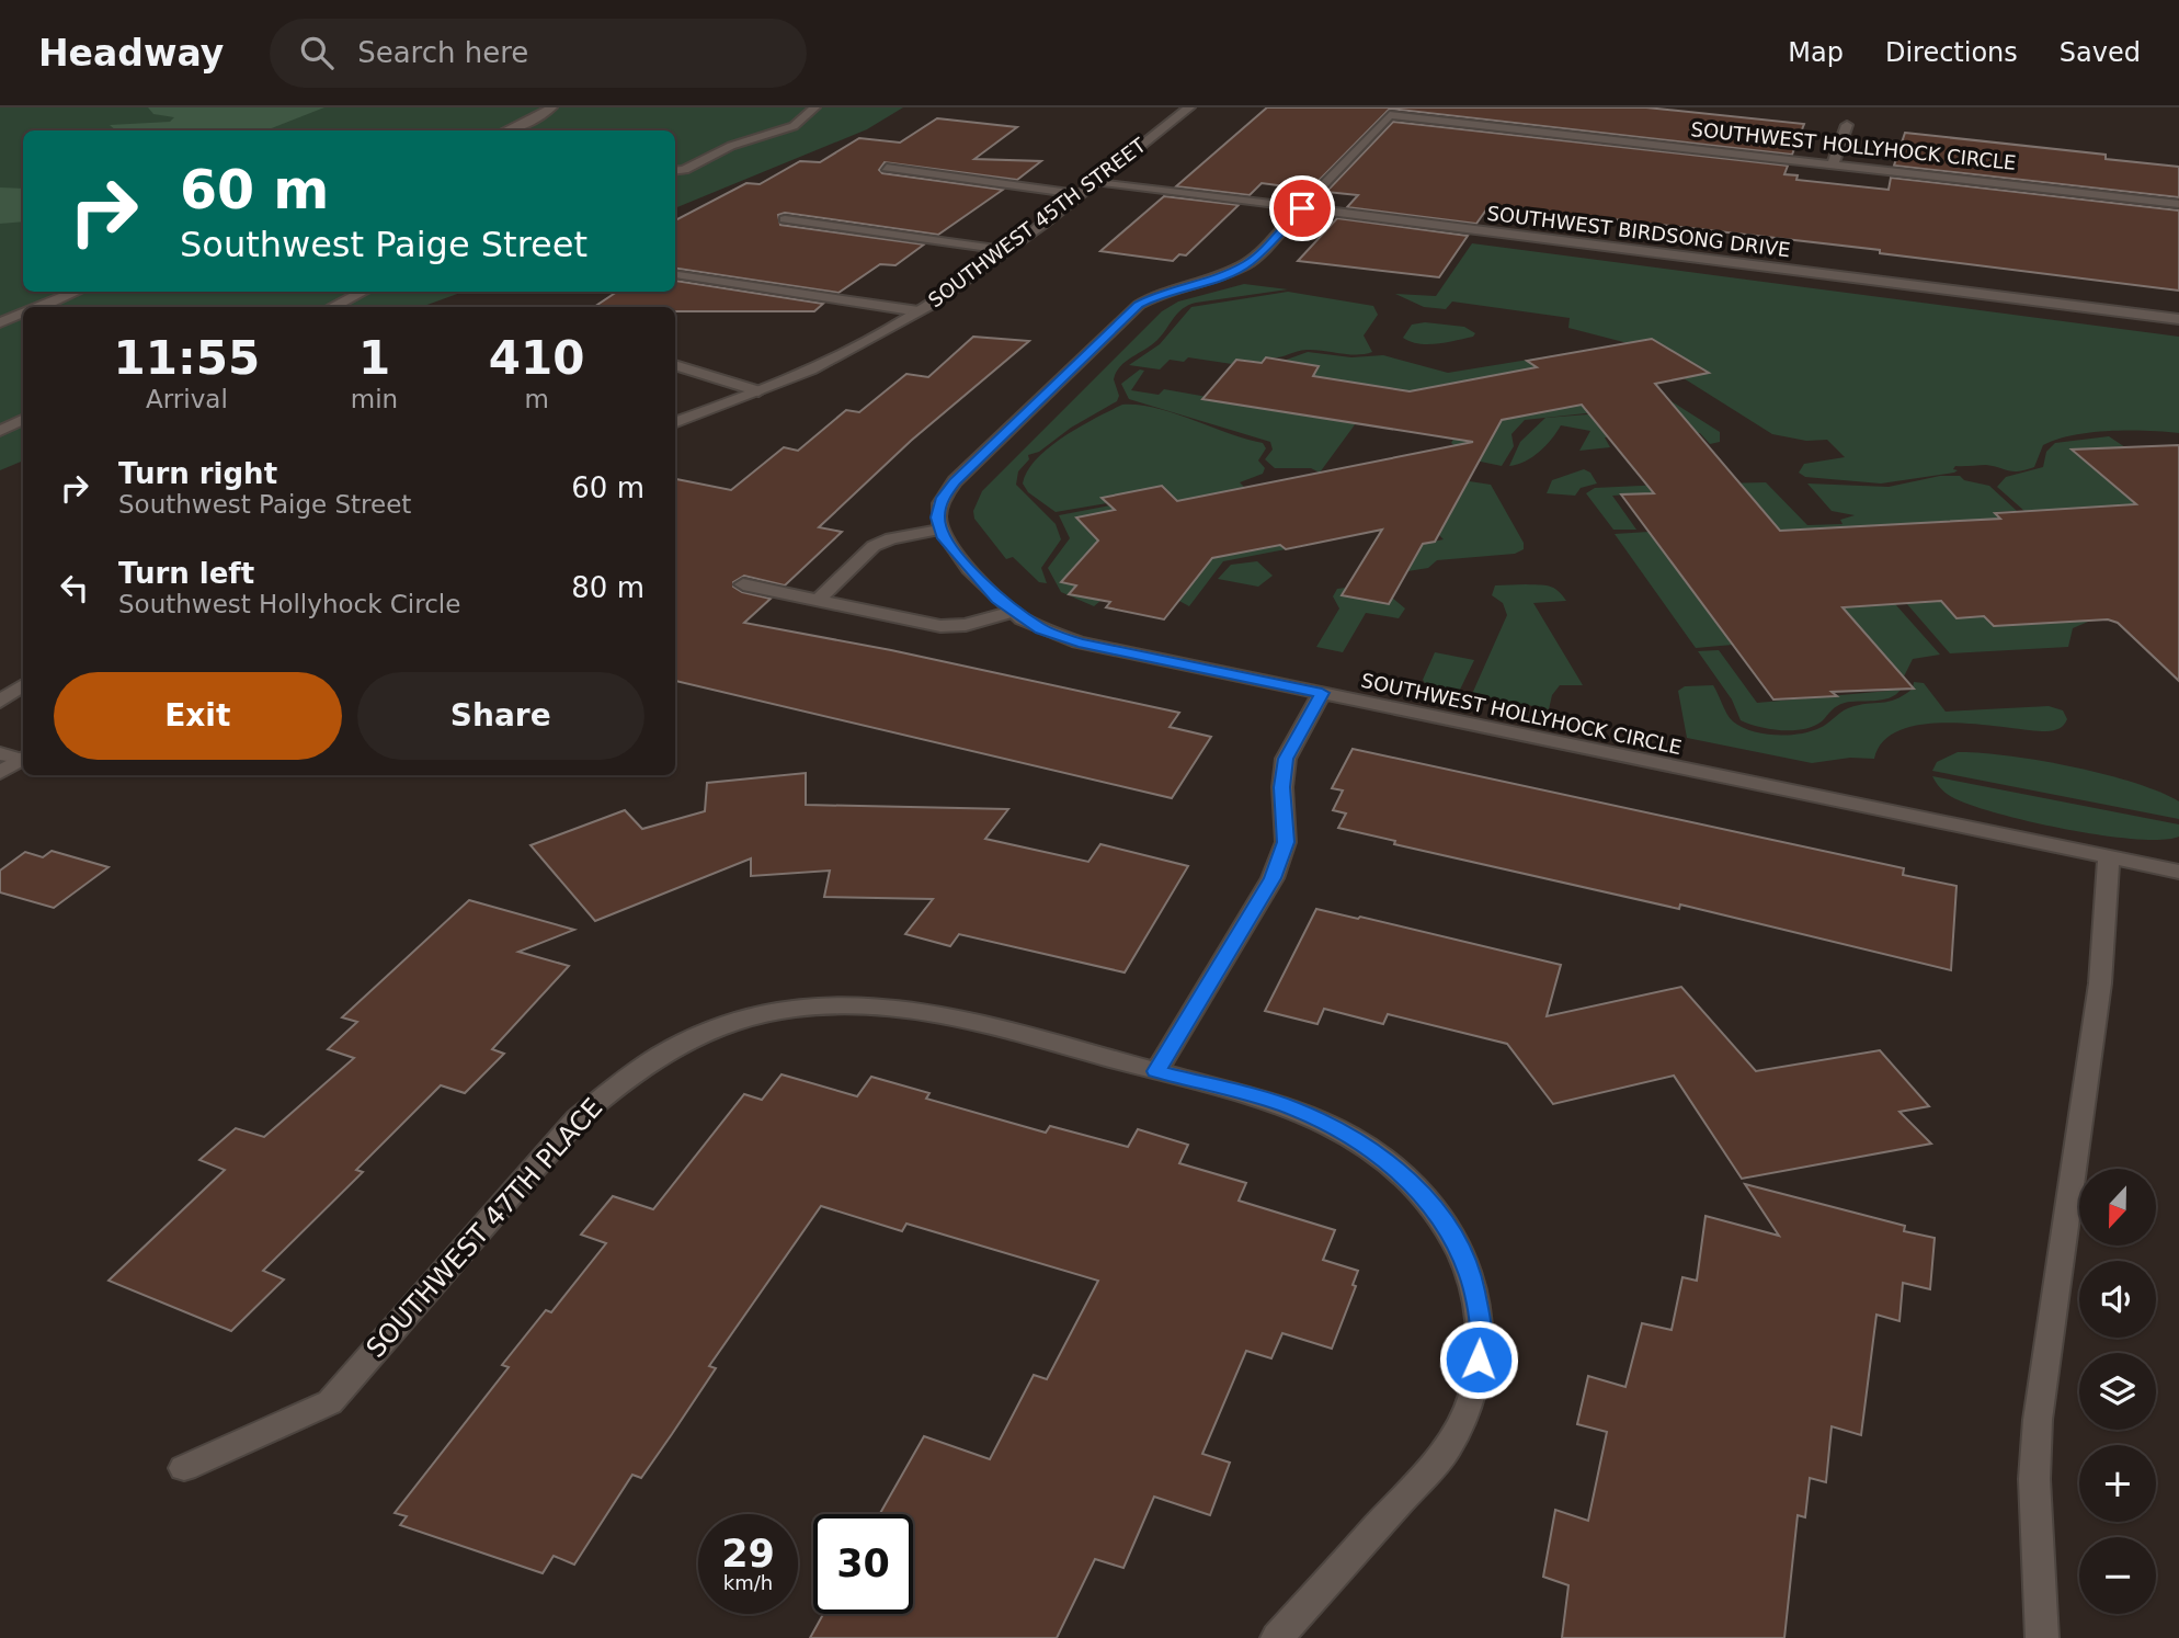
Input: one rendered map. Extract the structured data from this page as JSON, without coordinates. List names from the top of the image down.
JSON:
{
  "streets": {
    "street": [
      "SOUTHWEST HOLLYHOCK CIRCLE",
      "SOUTHWEST 45TH STREET",
      "SOUTHWEST BIRDSONG DRIVE",
      "SOUTHWEST 47TH PLACE"
    ]
  },
  "crossings": [
    ["SOUTHWEST HOLLYHOCK CIRCLE", "SOUTHWEST BIRDSONG DRIVE"],
    ["SOUTHWEST 45TH STREET", "SOUTHWEST BIRDSONG DRIVE"]
  ],
  "north": "bottom",
  "page": {
    "header": "Headway",
    "search": "Search here",
    "nav": ["Map", "Directions", "Saved"],
    "turn": ["60 m", "Southwest Paige Street"],
    "eta": [
      "11:55",
      "Arrival",
      "1",
      "min",
      "410",
      "m"
    ],
    "list": [
      {
        "name": "Turn right",
        "note": "Southwest Paige Street",
        "value": "60 m"
      },
      {
        "name": "Turn left",
        "note": "Southwest Hollyhock Circle",
        "value": "80 m"
      }
    ],
    "buttons": ["Exit", "Share"],
    "map_buttons": ["+", "−"],
    "speed": "29 km/h",
    "limit": "30"
  }
}
